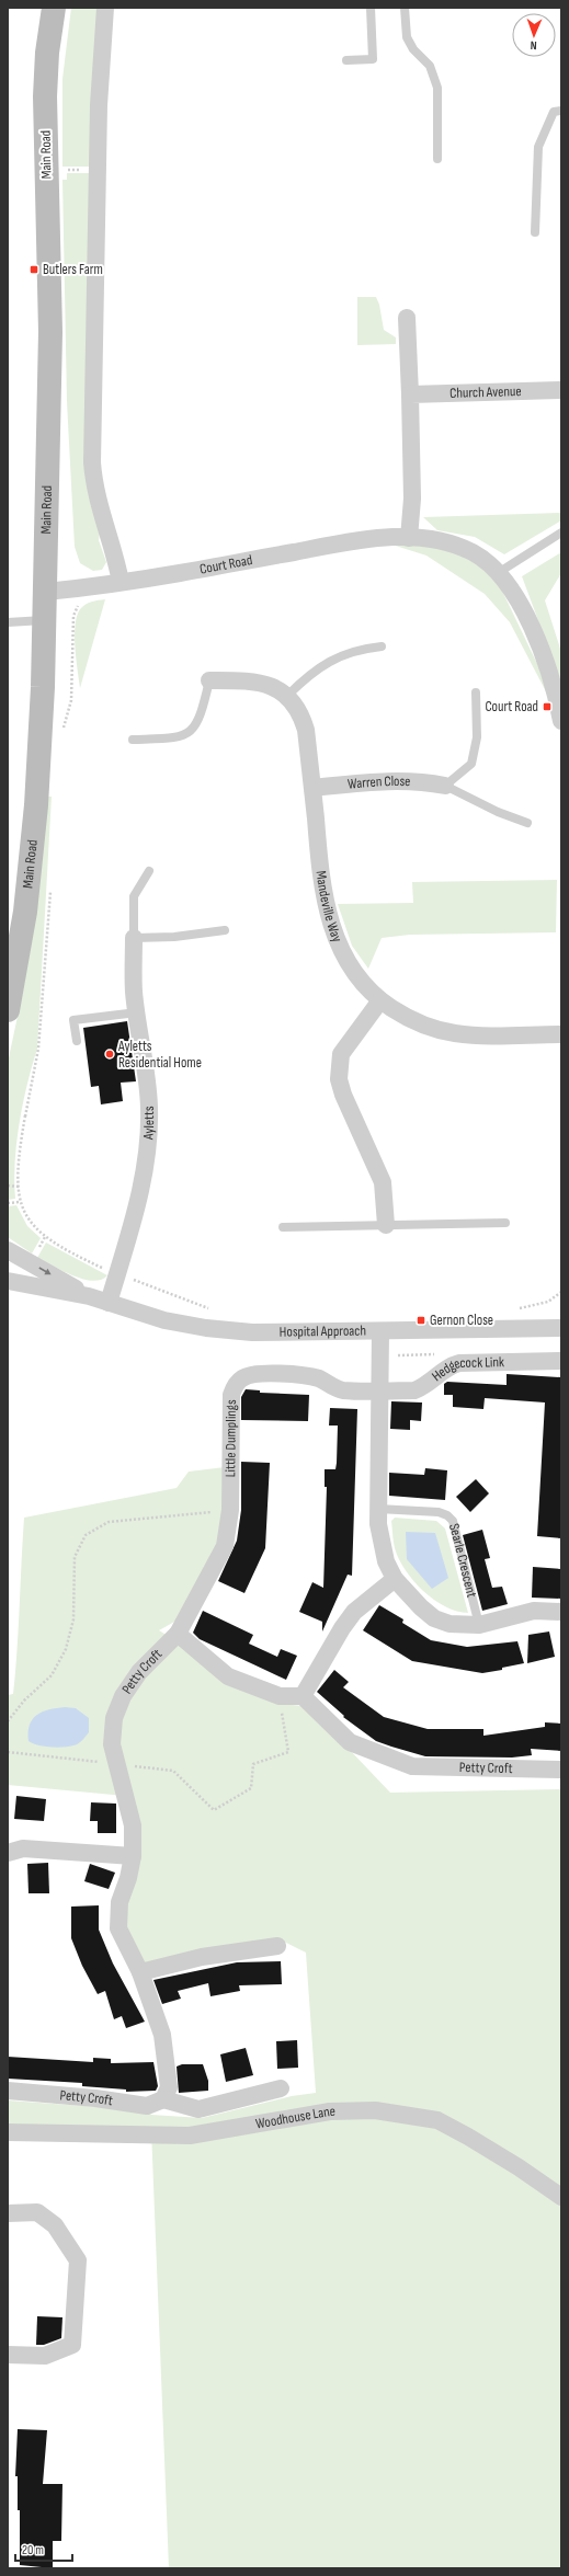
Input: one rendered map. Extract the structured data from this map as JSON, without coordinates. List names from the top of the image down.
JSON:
{
  "streets": {
    "main road": ["Main Road"],
    "street": [
      "Church Avenue",
      "Court Road",
      "Warren Close",
      "Mandeville Way",
      "Ayletts",
      "Hospital Approach",
      "Hedgecock Link",
      "Little Dumplings",
      "Petty Croft",
      "Woodhouse Lane"
    ],
    "lane": ["Searle Crescent"]
  },
  "crossings": [
    ["Main Road", "Court Road"],
    ["Warren Close", "Mandeville Way"],
    ["Ayletts", "Hospital Approach"],
    ["Hedgecock Link", "Little Dumplings"],
    ["Little Dumplings", "Petty Croft"]
  ],
  "places": {
    "transit": ["Butlers Farm", "Court Road", "Gernon Close"],
    "other": ["Ayletts Residential Home"]
  },
  "scale_bar": "20 m",
  "north": "bottom"
}
